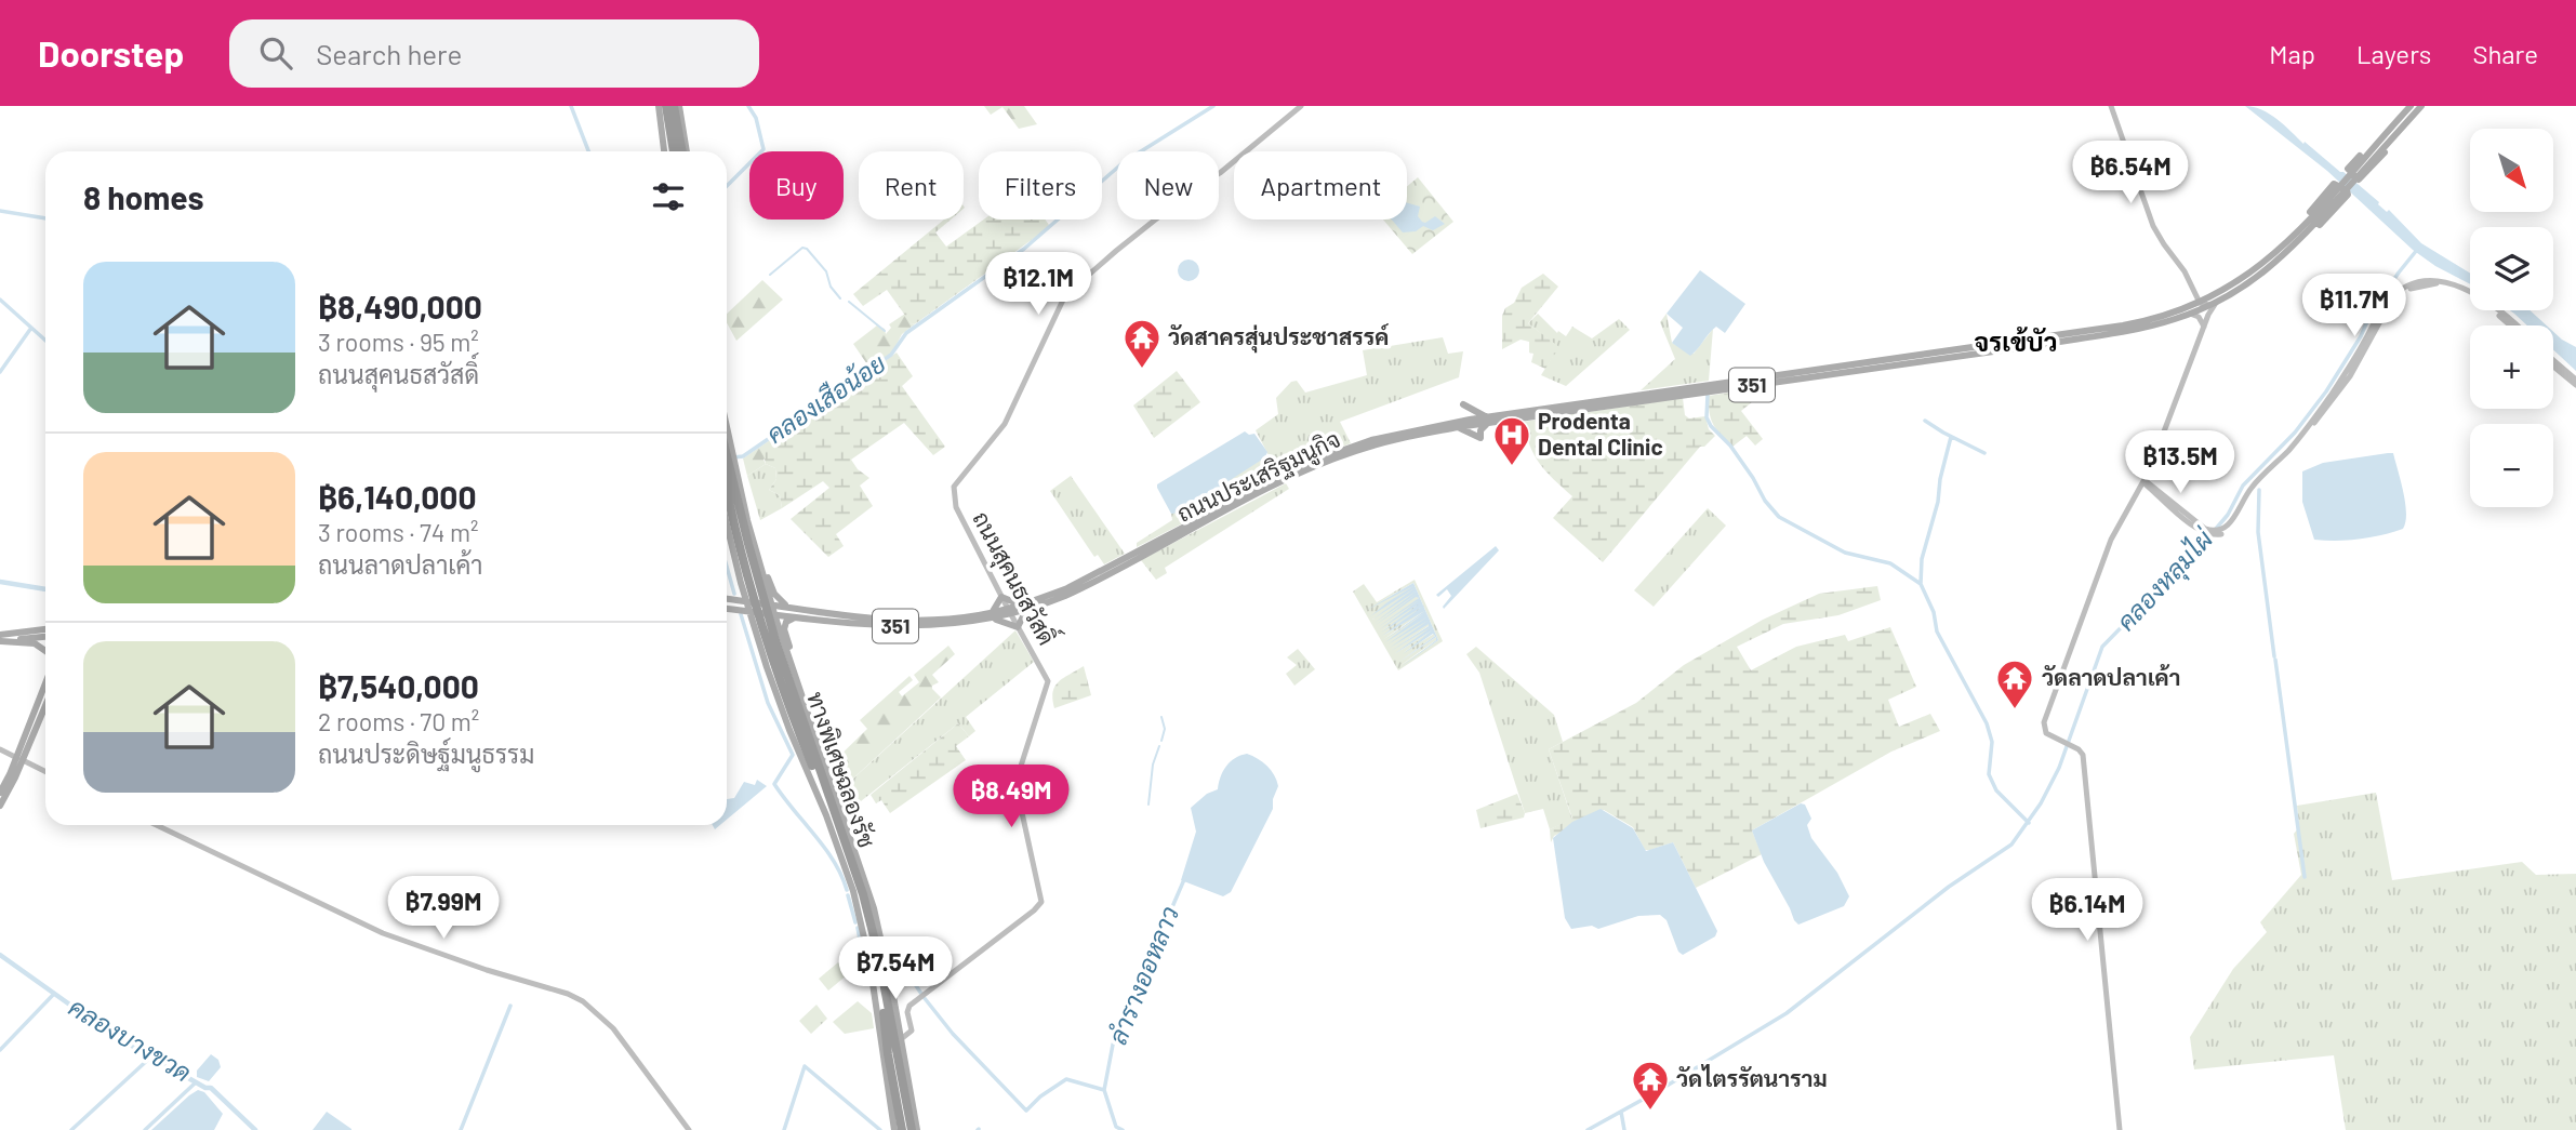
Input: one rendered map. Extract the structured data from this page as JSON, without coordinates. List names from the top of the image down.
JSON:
{
  "streets": {
    "highway": ["ทางพิเศษฉลองรัช"],
    "main road": ["351", "ถนนประเสริฐมนูกิจ", "ถนนสุคนธสวัสดิ์"]
  },
  "crossings": [
    ["ถนนประเสริฐมนูกิจ", "ถนนสุคนธสวัสดิ์"]
  ],
  "districts": ["จรเข้บัว"],
  "water": [
    "คลองเสือน้อย",
    "คลองหลุมไผ่",
    "ลำรางออหลาว",
    "คลองบางขวด"
  ],
  "places": {
    "temple": ["วัดสาครสุ่นประชาสรรค์", "วัดลาดปลาเค้า", "วัดไตรรัตนาราม"],
    "hospital": ["Prodenta Dental Clinic"]
  },
  "north": "bottom right",
  "page": {
    "header": "Doorstep",
    "search": "Search here",
    "nav": ["Map", "Layers", "Share"],
    "map_buttons": ["+", "−"],
    "price": [
      "฿6.54M",
      "฿12.1M",
      "฿11.7M",
      "฿13.5M",
      "฿8.49M",
      "฿7.99M",
      "฿6.14M",
      "฿7.54M"
    ],
    "chip": [
      "Buy",
      "Rent",
      "Filters",
      "New",
      "Apartment"
    ],
    "heading": "8 homes",
    "list": [
      {
        "name": "฿8,490,000",
        "note": "3 rooms · 95 m² · ถนนสุคนธสวัสดิ์"
      },
      {
        "name": "฿6,140,000",
        "note": "3 rooms · 74 m² · ถนนลาดปลาเค้า"
      },
      {
        "name": "฿7,540,000",
        "note": "2 rooms · 70 m² · ถนนประดิษฐ์มนูธรรม"
      }
    ]
  }
}
